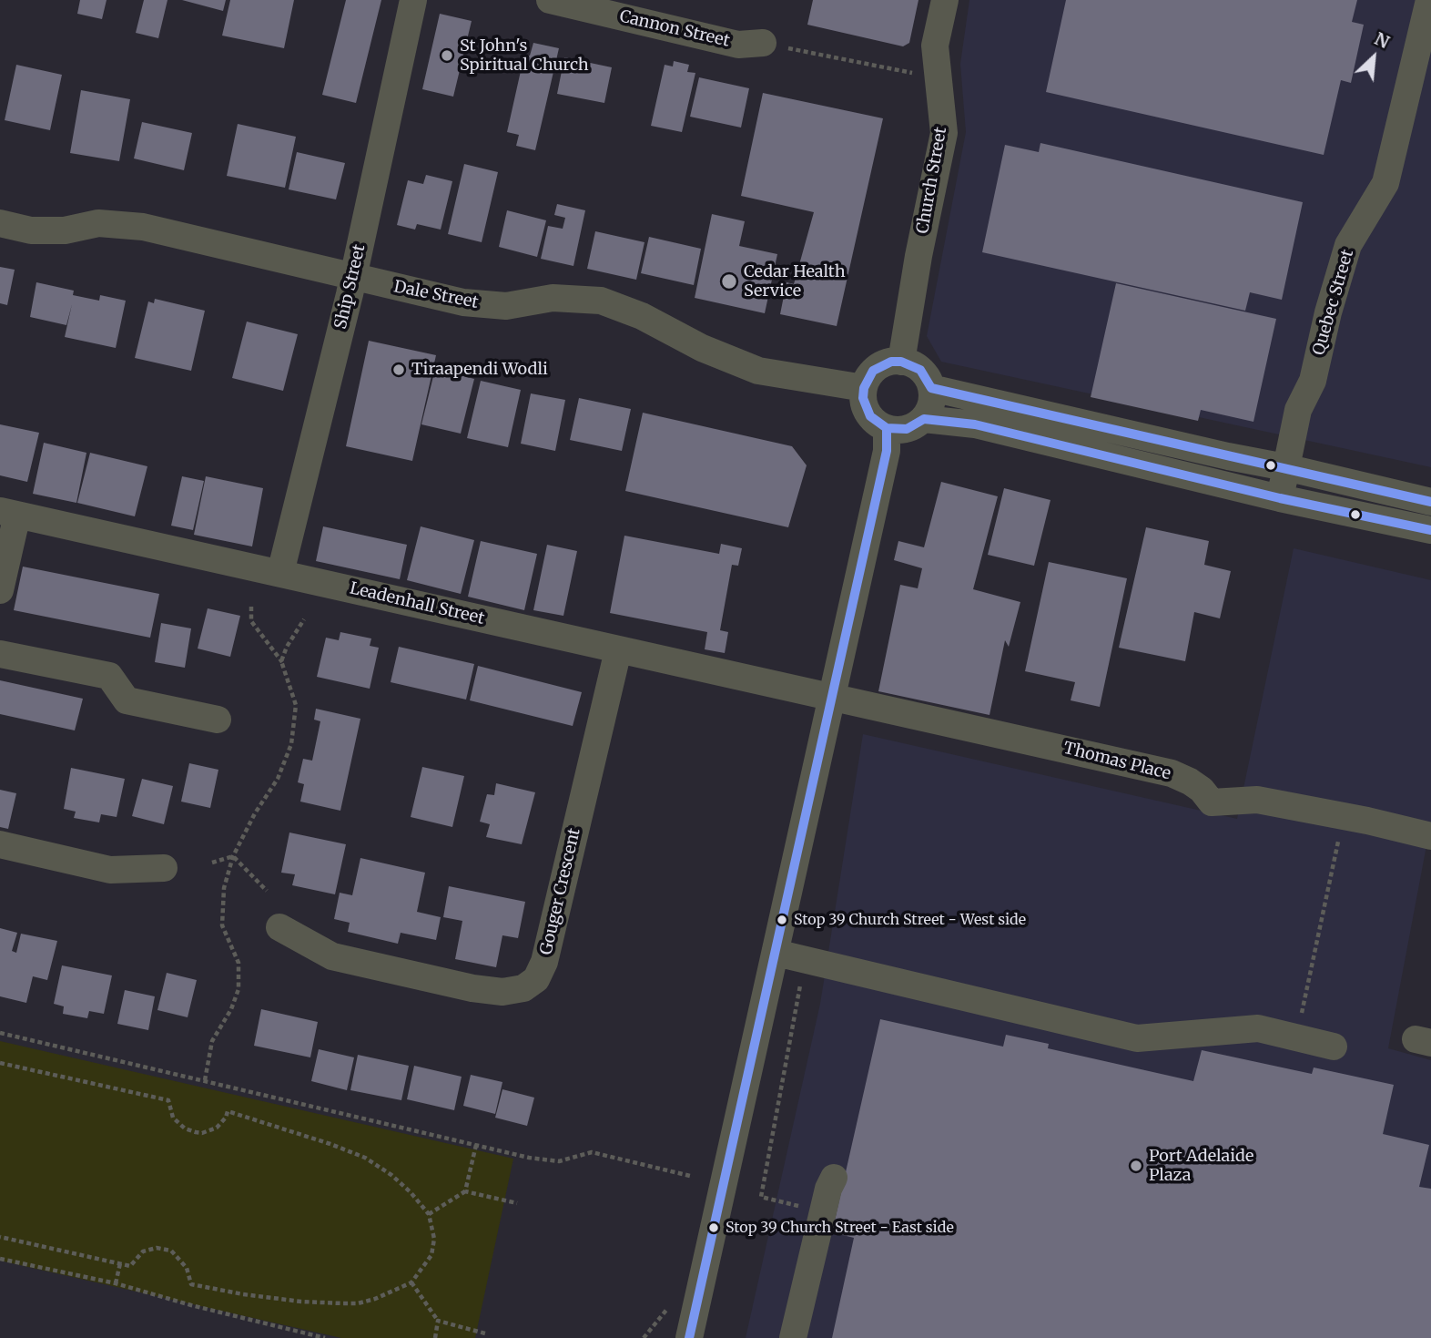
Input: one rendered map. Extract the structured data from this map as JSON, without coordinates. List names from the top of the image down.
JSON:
{
  "streets": {
    "street": [
      "Cannon Street",
      "Church Street",
      "Ship Street",
      "Dale Street",
      "Quebec Street",
      "Leadenhall Street",
      "Thomas Place",
      "Gouger Crescent"
    ]
  },
  "crossings": [
    ["Church Street", "Dale Street"],
    ["Ship Street", "Dale Street"],
    ["Ship Street", "Leadenhall Street"],
    ["Leadenhall Street", "Thomas Place"],
    ["Leadenhall Street", "Gouger Crescent"]
  ],
  "places": [
    "St John's Spiritual Church",
    "Cedar Health Service",
    "Tiraapendi Wodli",
    "Stop 39 Church Street - West side",
    "Port Adelaide Plaza",
    "Stop 39 Church Street - East side"
  ],
  "north": "top right"
}
